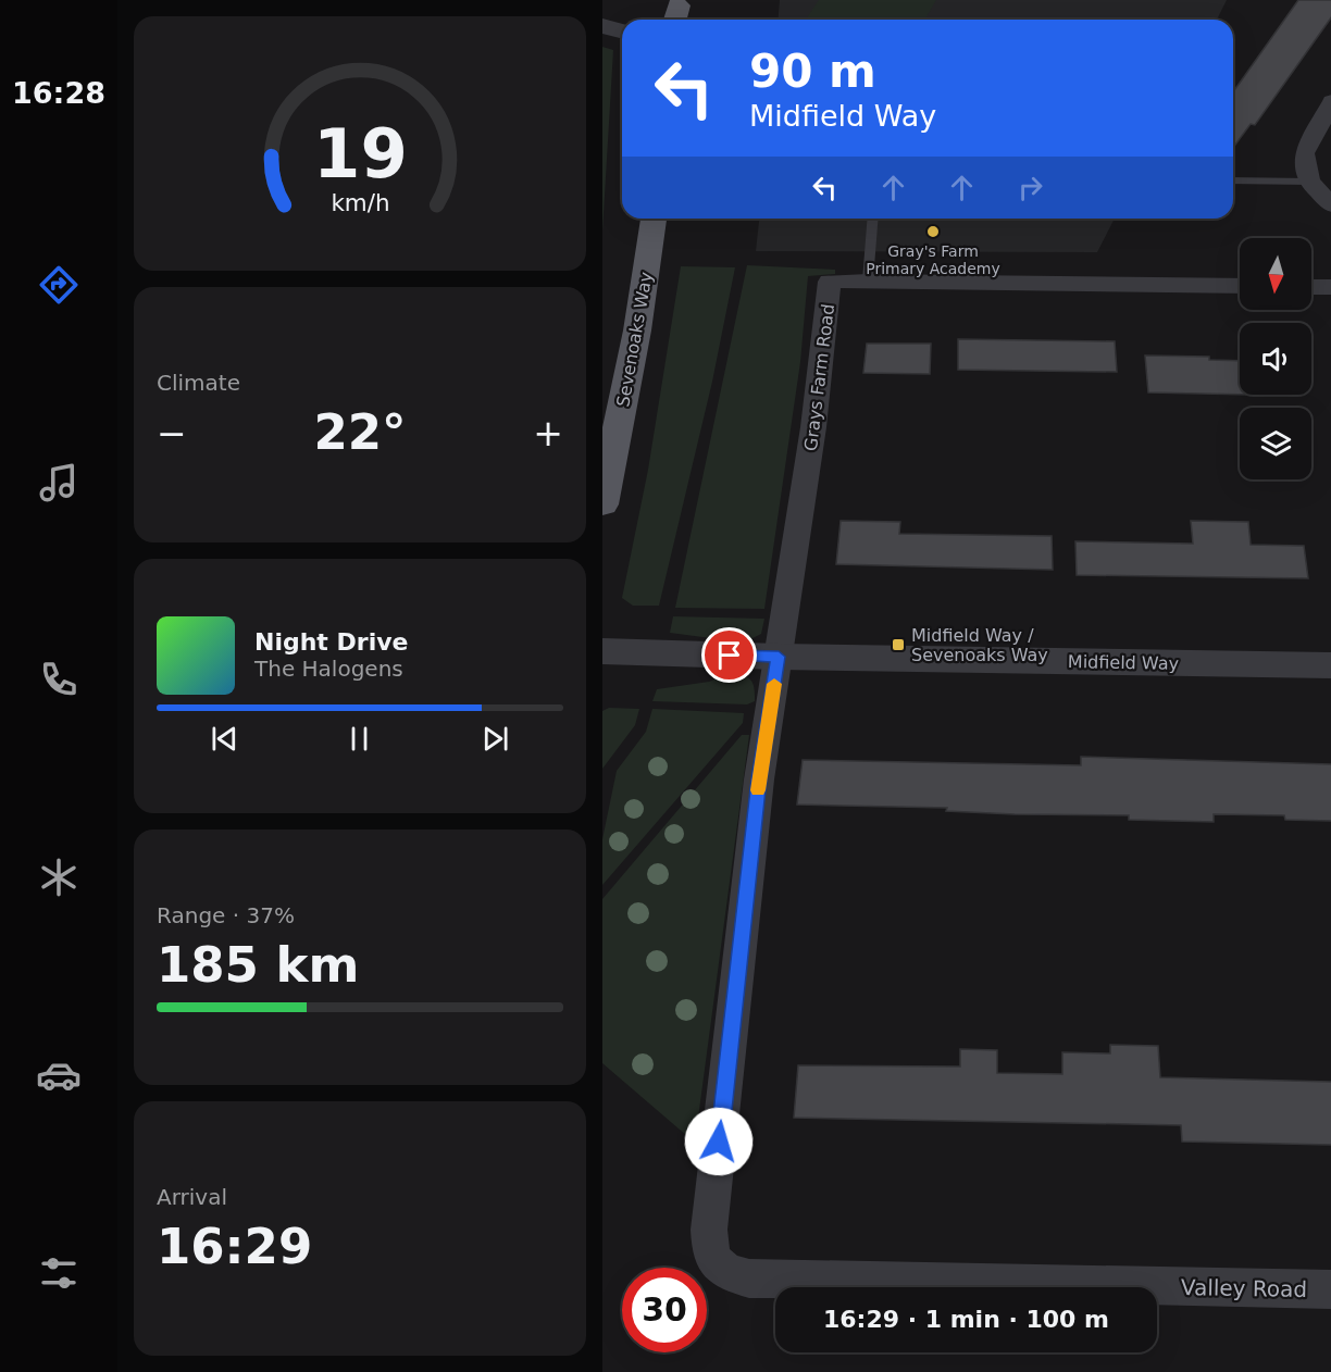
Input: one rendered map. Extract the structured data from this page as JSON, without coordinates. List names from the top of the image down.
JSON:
{
  "streets": {
    "main road": ["Sevenoaks Way"],
    "street": ["Grays Farm Road", "Midfield Way", "Valley Road"]
  },
  "crossings": [
    ["Grays Farm Road", "Midfield Way"],
    ["Grays Farm Road", "Valley Road"],
    ["Midfield Way", "Valley Road"]
  ],
  "places": {
    "other": ["Gray's Farm Primary Academy"],
    "transit": ["Midfield Way / Sevenoaks Way"]
  },
  "north": "bottom",
  "page": {
    "tabs": "16:28",
    "turn": ["90 m", "Midfield Way"],
    "tile": [
      "Climate",
      ["Range · 37%", "185 km"],
      ["Arrival", "16:29"]
    ],
    "heat": ["−", "22°", "+"],
    "song": ["Night Drive", "The Halogens"],
    "limit": "30",
    "trip": "16:29 · 1 min · 100 m",
    "gauge": ["19", "km/h"]
  }
}
